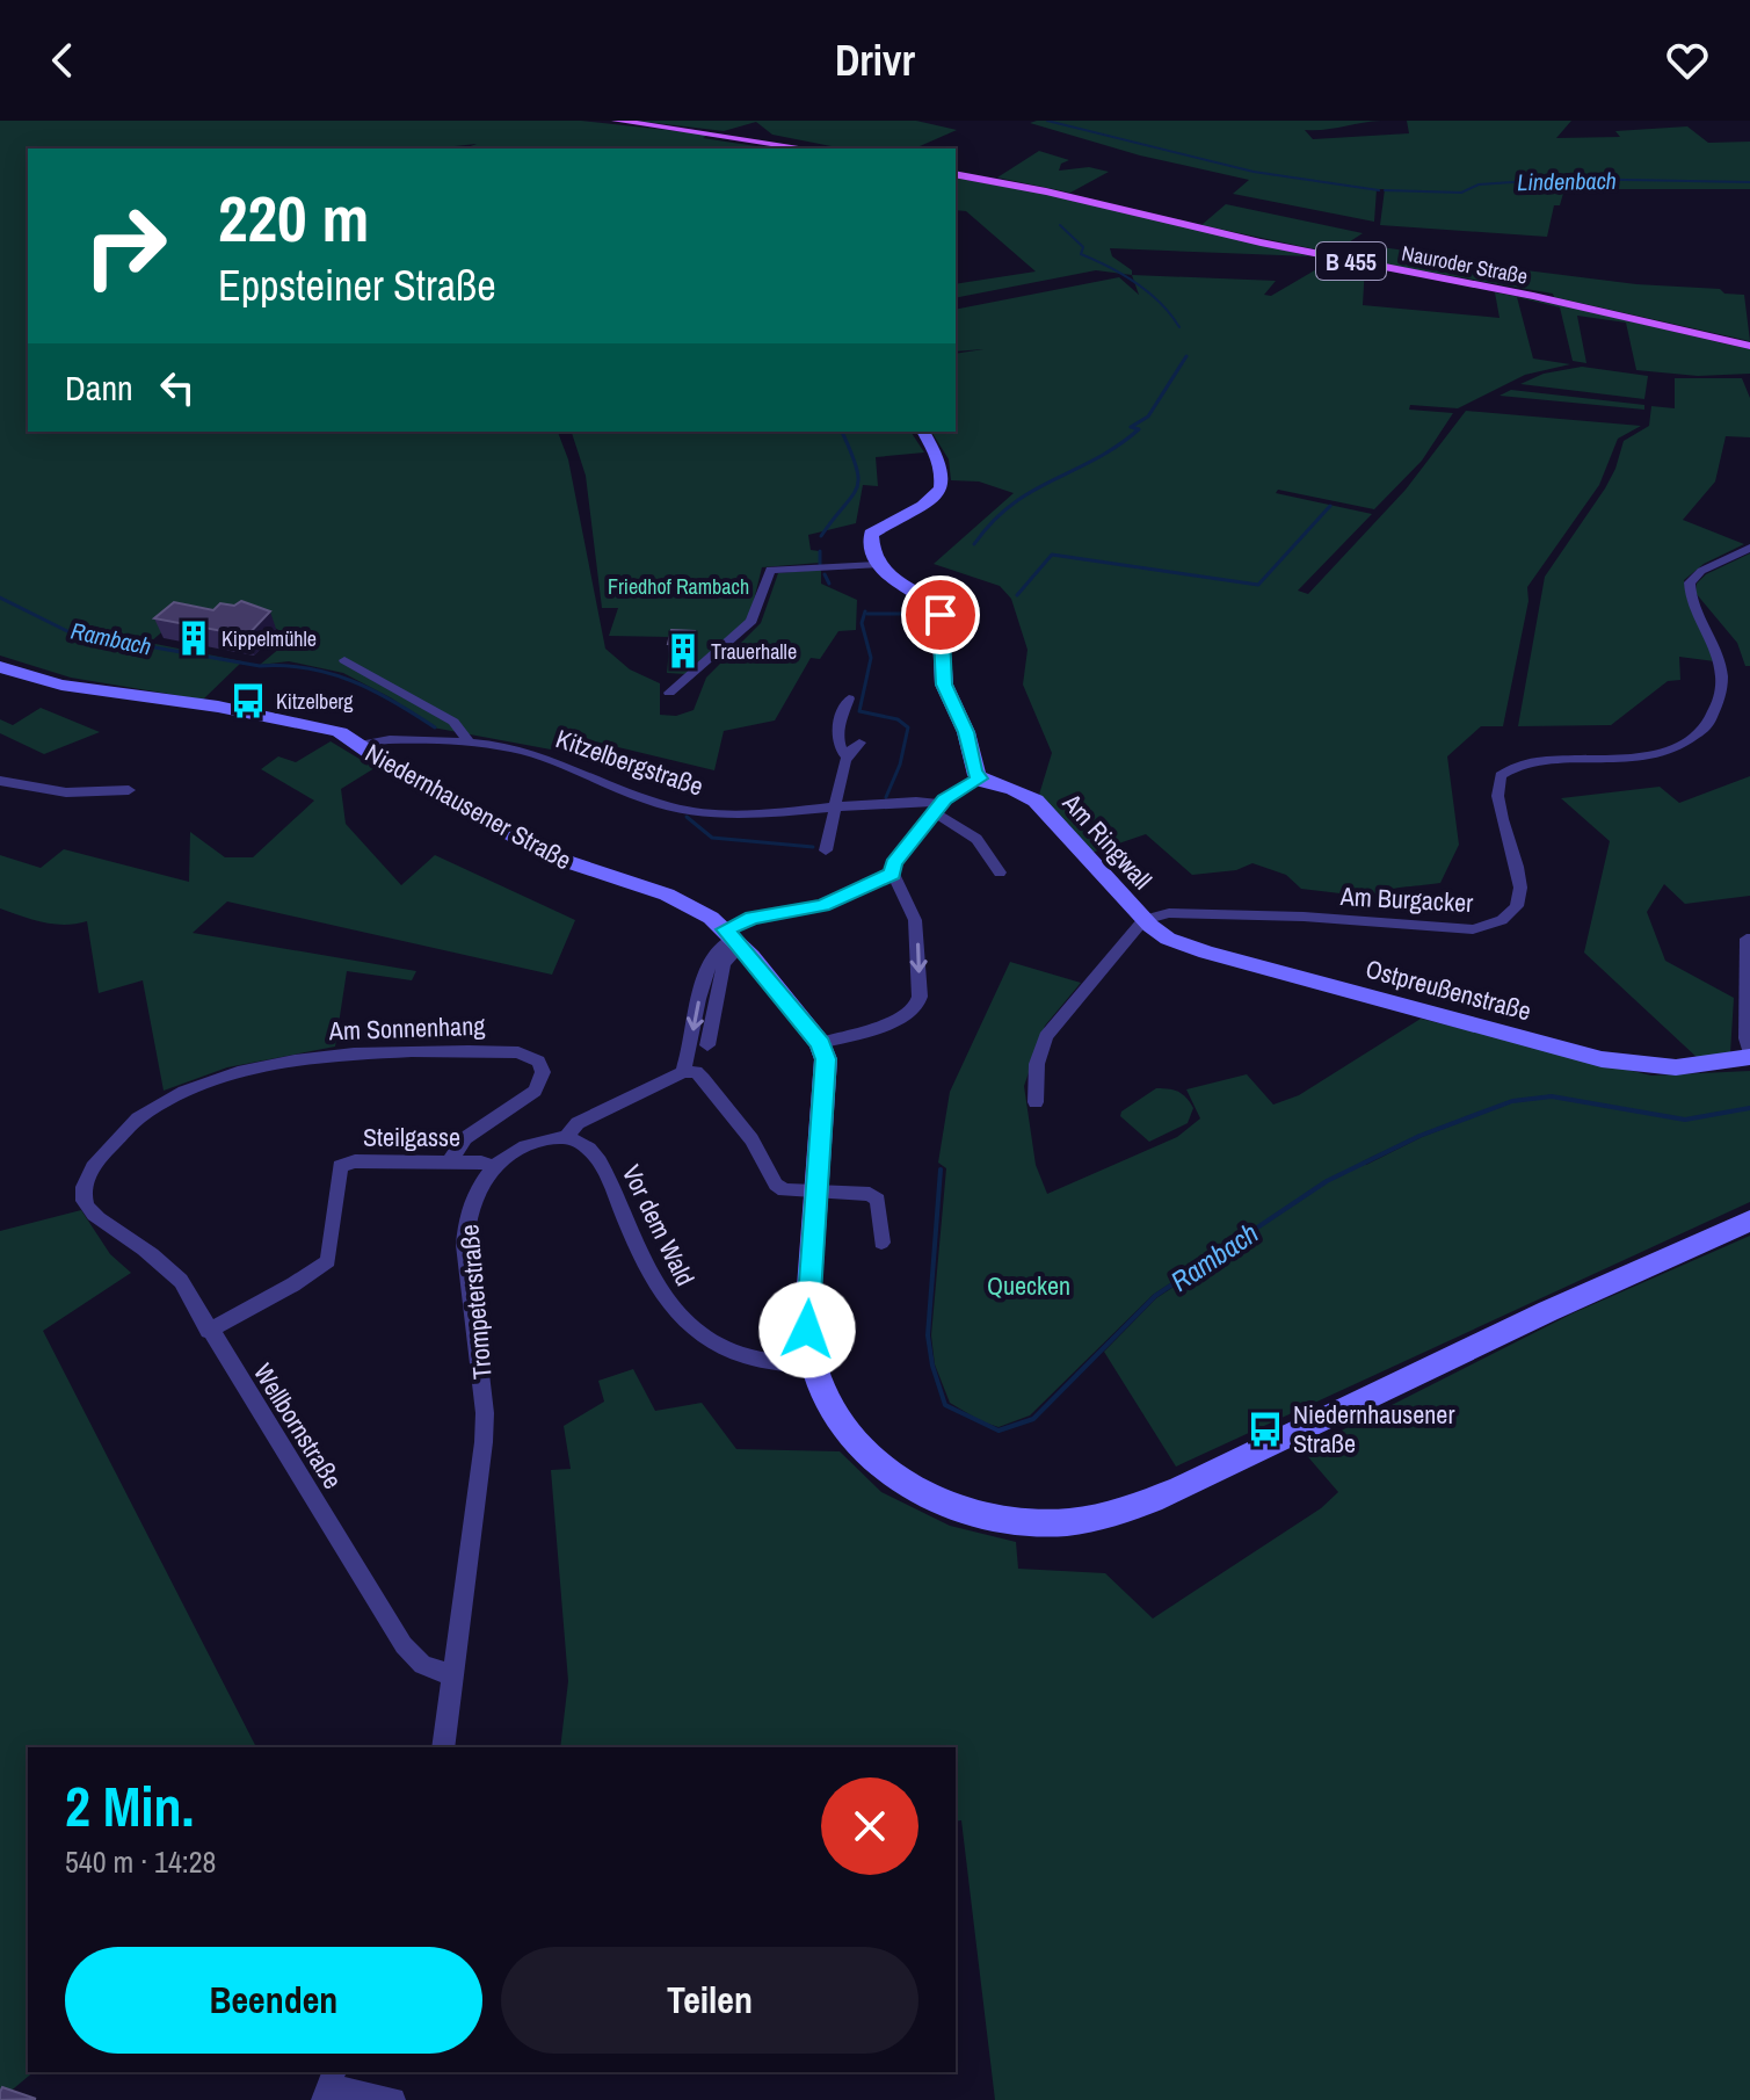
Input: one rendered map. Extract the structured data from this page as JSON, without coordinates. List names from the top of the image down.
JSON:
{
  "streets": {
    "main road": [
      "B 455",
      "Nauroder Straße",
      "Niedernhausener Straße",
      "Am Ringwall",
      "Ostpreußenstraße"
    ],
    "street": [
      "Kitzelbergstraße",
      "Am Burgacker",
      "Am Sonnenhang",
      "Steilgasse",
      "Vor dem Wald",
      "Trompeterstraße",
      "Wellbornstraße"
    ]
  },
  "crossings": [
    ["Kitzelbergstraße", "Niedernhausener Straße"],
    ["Am Ringwall", "Am Burgacker"],
    ["Am Ringwall", "Ostpreußenstraße"],
    ["Am Burgacker", "Ostpreußenstraße"],
    ["Am Sonnenhang", "Steilgasse"],
    ["Am Sonnenhang", "Wellbornstraße"],
    ["Steilgasse", "Trompeterstraße"],
    ["Steilgasse", "Wellbornstraße"],
    ["Vor dem Wald", "Trompeterstraße"],
    ["Trompeterstraße", "Wellbornstraße"]
  ],
  "water": ["Lindenbach", "Rambach"],
  "parks": ["Friedhof Rambach", "Quecken"],
  "places": {
    "building": ["Kippelmühle", "Trauerhalle"],
    "bus stop": ["Kitzelberg", "Niedernhausener Straße"]
  },
  "page": {
    "header": "Drivr",
    "turn": ["220 m", "Eppsteiner Straße"],
    "then": "Dann",
    "heading": ["2 Min.", "540 m · 14:28"],
    "buttons": ["Beenden", "Teilen"]
  }
}
